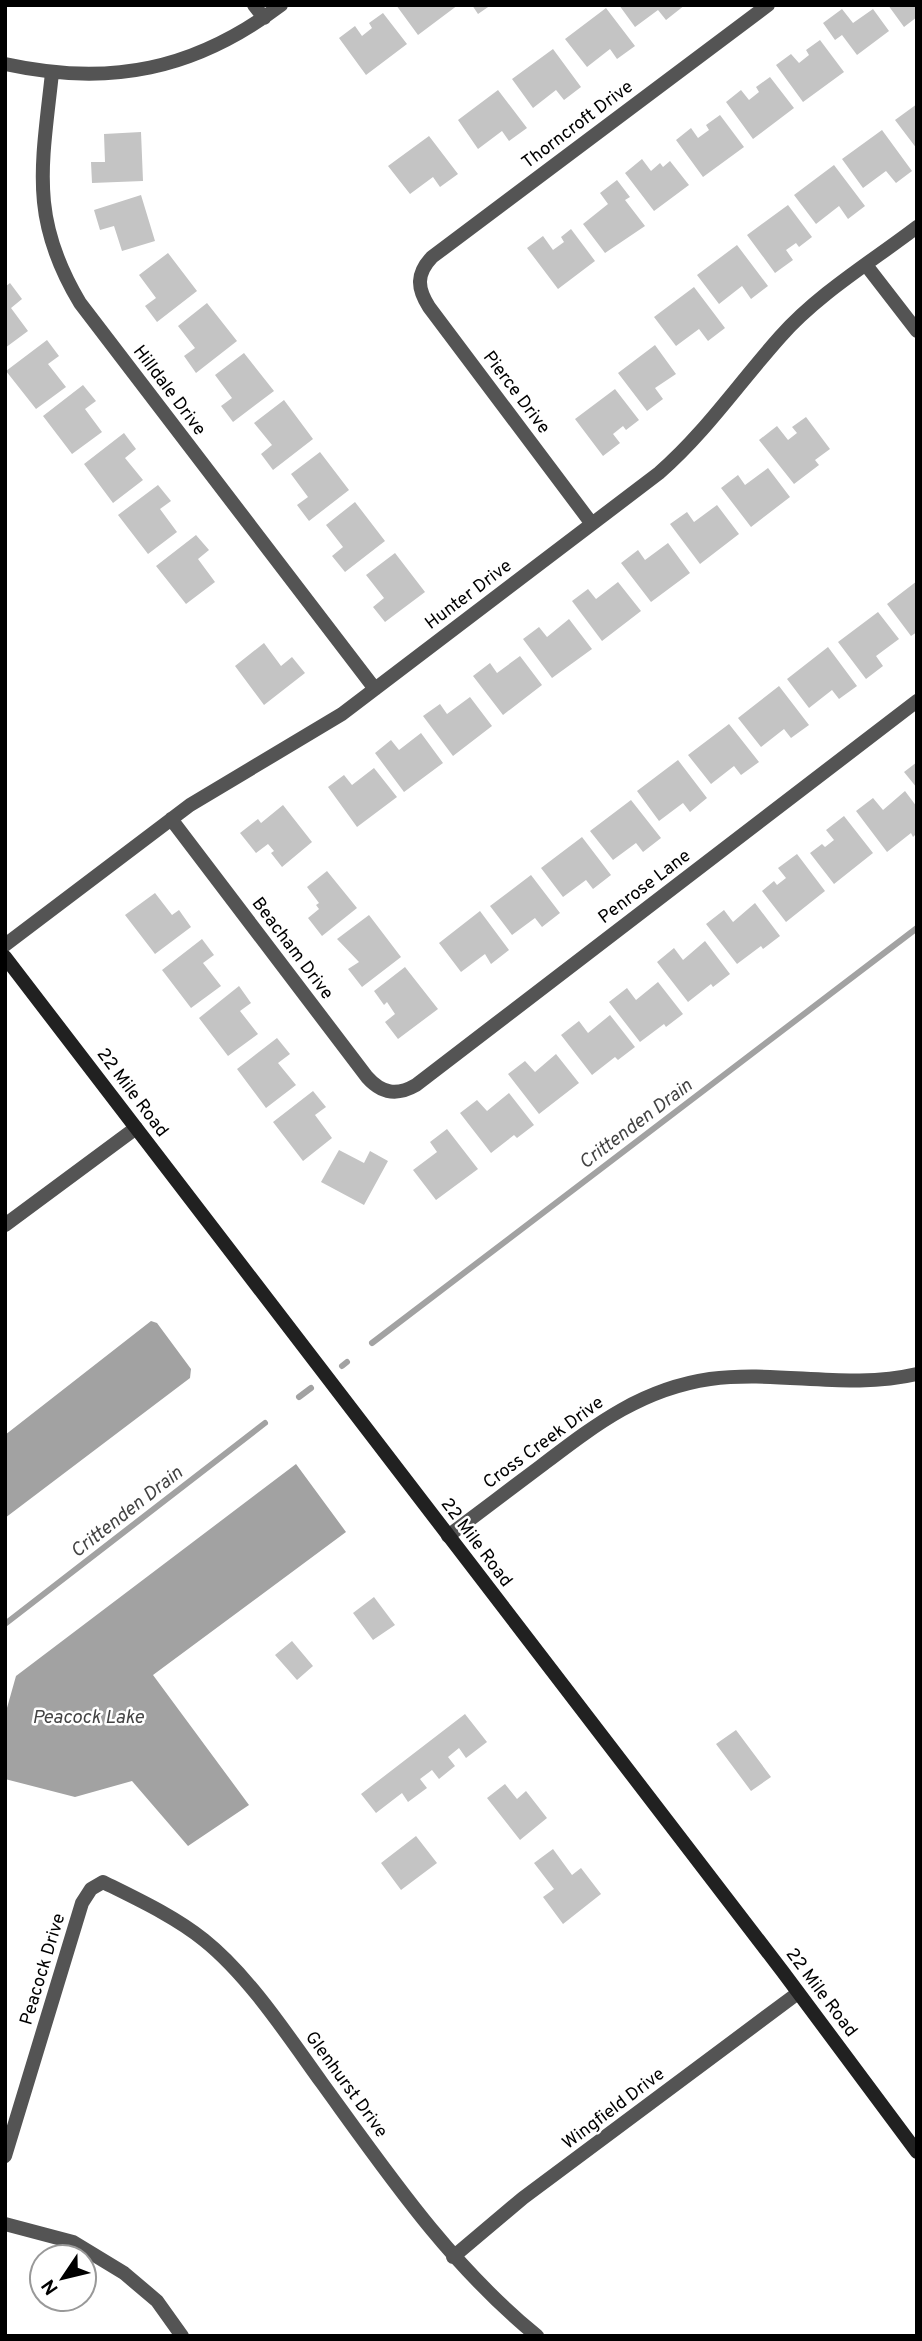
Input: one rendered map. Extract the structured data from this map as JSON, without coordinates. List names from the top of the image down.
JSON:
{
  "streets": {
    "street": [
      "Thorncroft Drive",
      "Hilldale Drive",
      "Pierce Drive",
      "Hunter Drive",
      "Penrose Lane",
      "Beacham Drive",
      "22 Mile Road",
      "Cross Creek Drive",
      "Peacock Drive",
      "Glenhurst Drive",
      "Wingfield Drive"
    ]
  },
  "crossings": [
    ["Thorncroft Drive", "Pierce Drive"],
    ["Hilldale Drive", "Hunter Drive"],
    ["Pierce Drive", "Hunter Drive"],
    ["Hunter Drive", "Beacham Drive"],
    ["Penrose Lane", "Beacham Drive"],
    ["22 Mile Road", "Cross Creek Drive"],
    ["22 Mile Road", "Wingfield Drive"],
    ["Peacock Drive", "Glenhurst Drive"],
    ["Glenhurst Drive", "Wingfield Drive"]
  ],
  "water": ["Crittenden Drain", "Peacock Lake"],
  "north": "bottom left"
}
